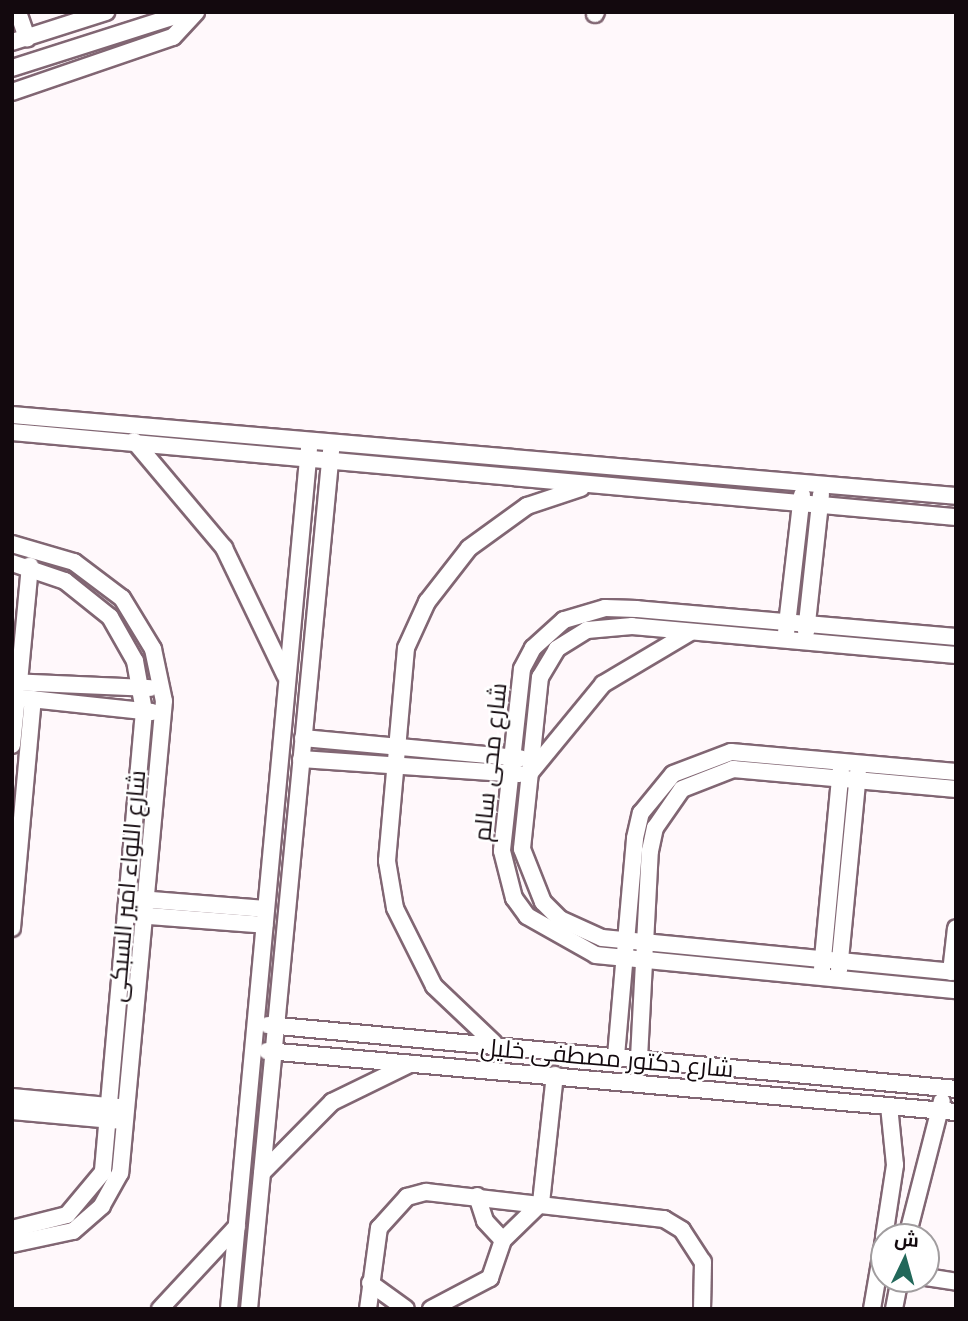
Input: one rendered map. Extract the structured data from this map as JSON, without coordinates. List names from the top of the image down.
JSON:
{
  "streets": {
    "street": ["شارع محى سالم", "شارع اللواء امير السبكى", "شارع دكتور مصطفى خليل"]
  },
  "north": "top"
}
